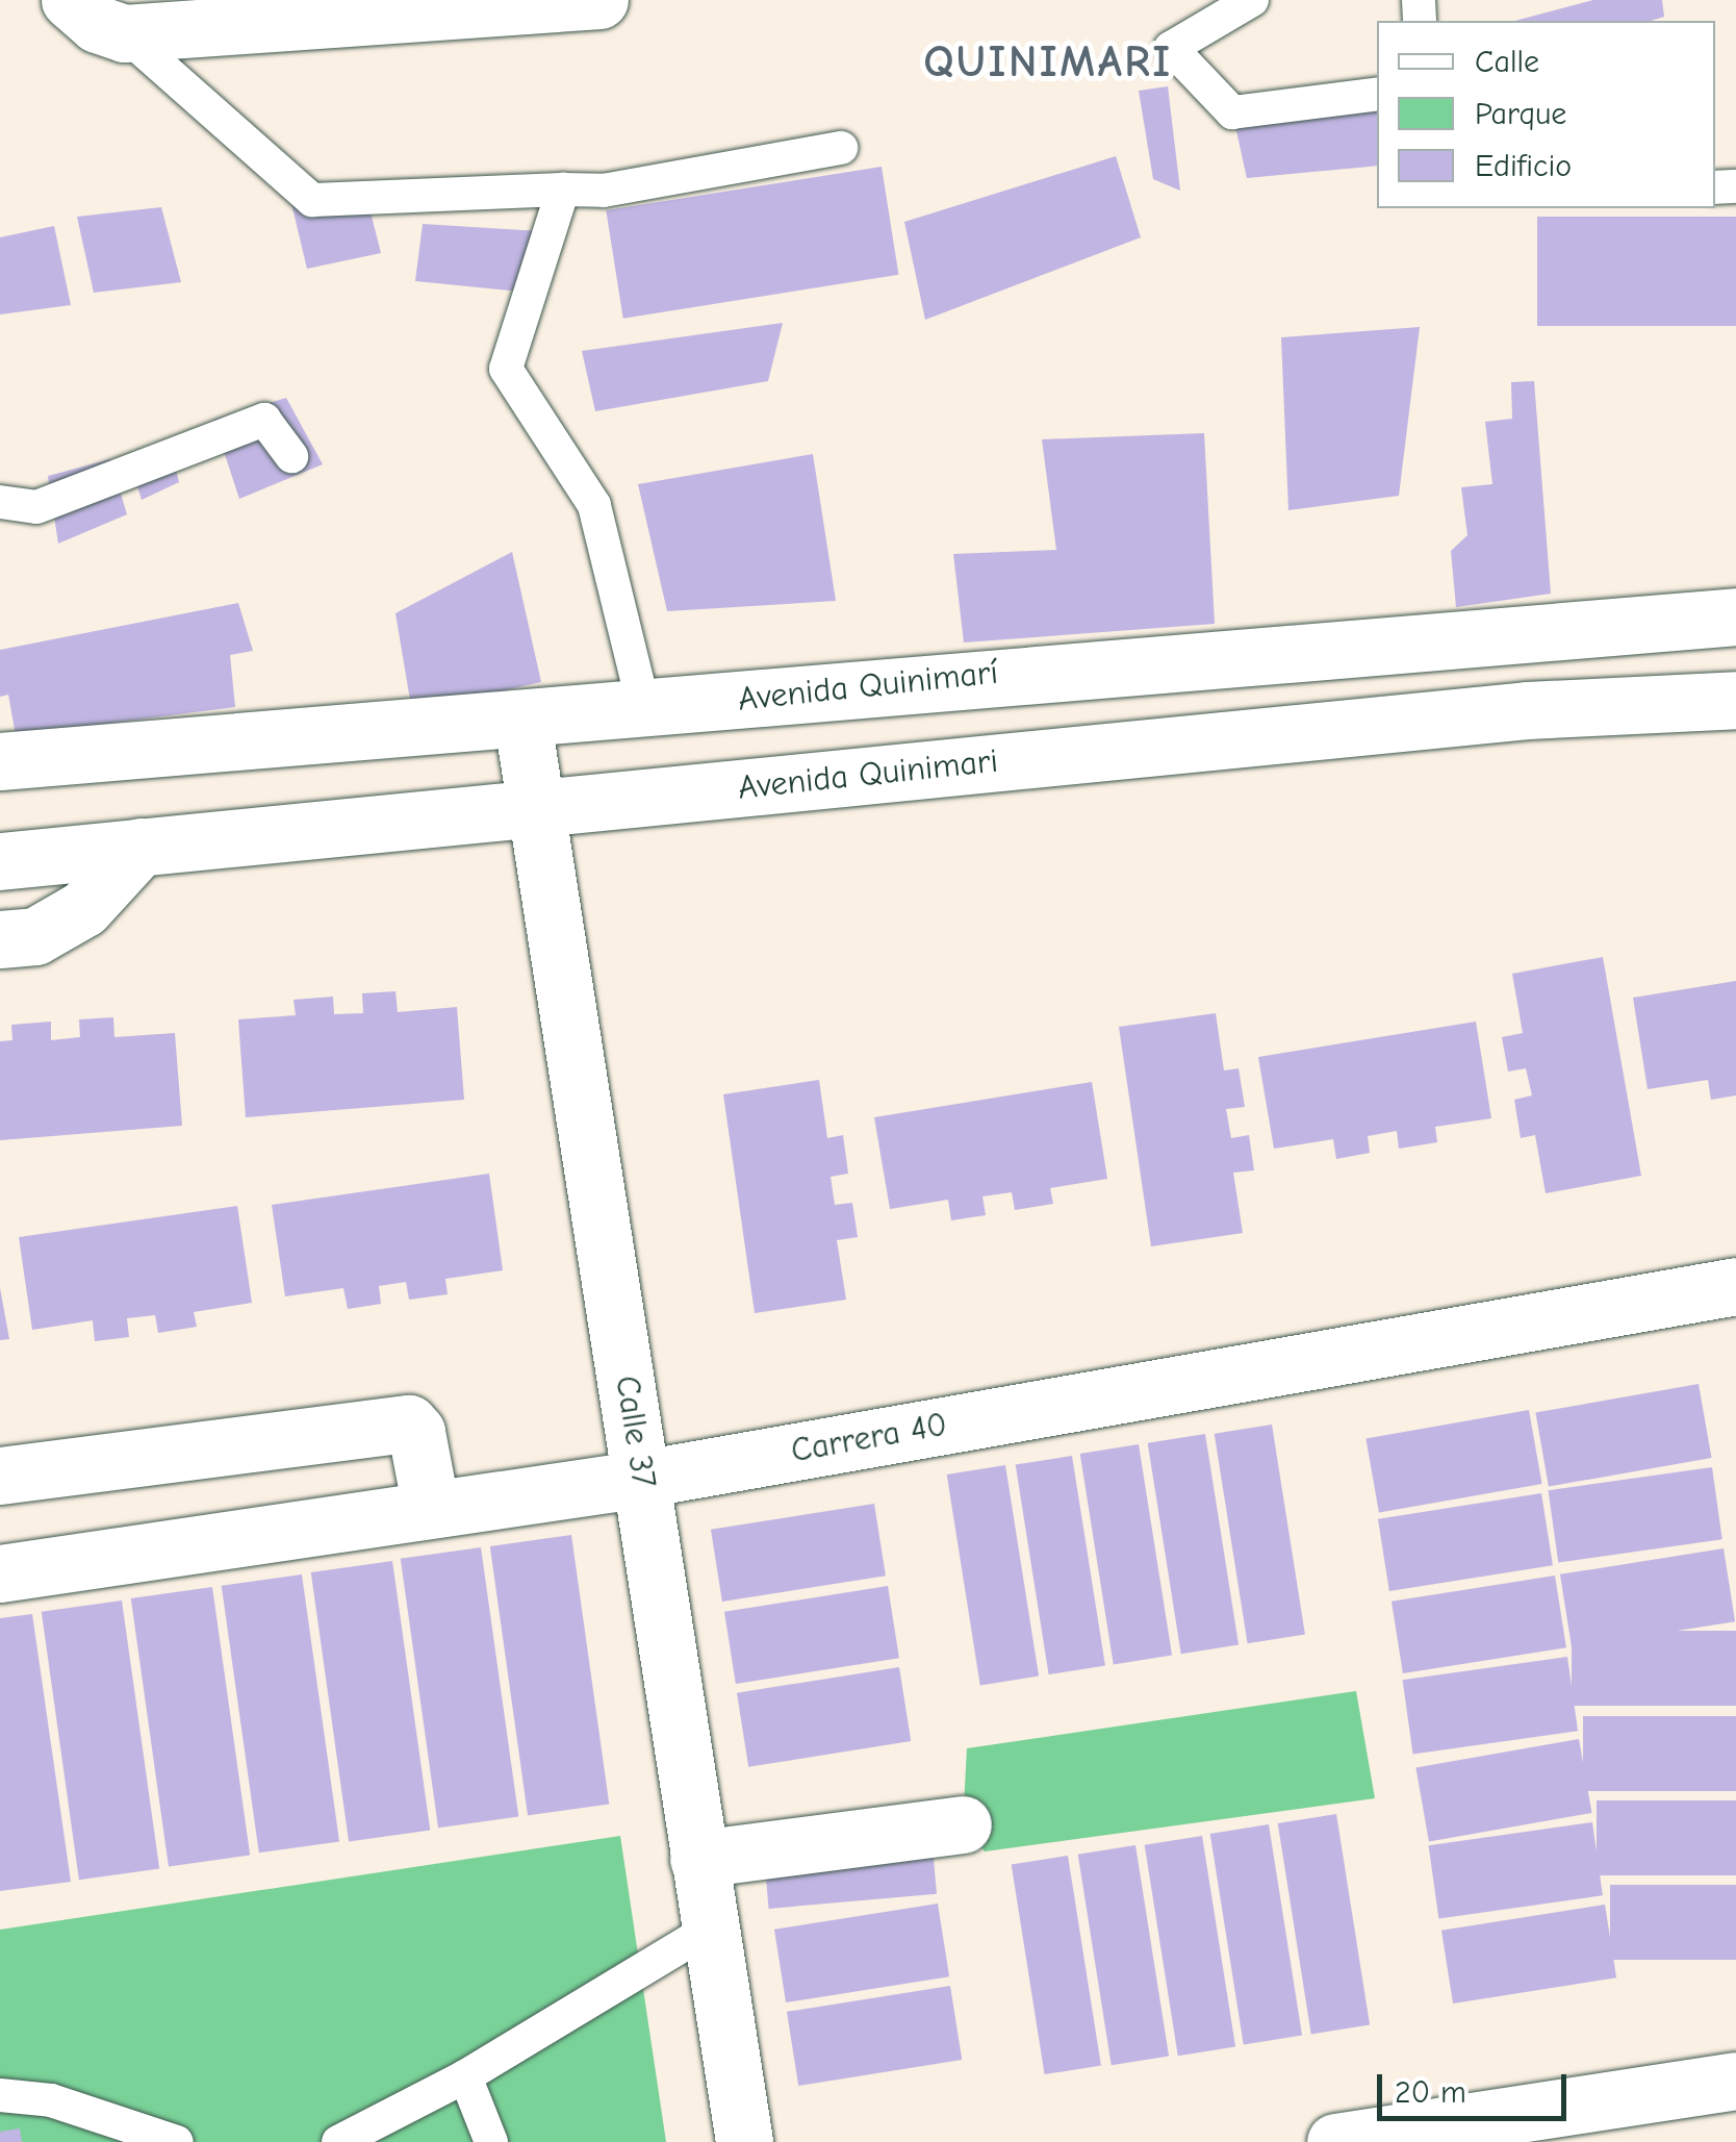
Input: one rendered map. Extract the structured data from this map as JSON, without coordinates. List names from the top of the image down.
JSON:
{
  "streets": {
    "street": [
      "Avenida Quinimarí",
      "Avenida Quinimari",
      "Calle 37",
      "Carrera 40"
    ]
  },
  "crossings": [
    ["Avenida Quinimarí", "Calle 37"],
    ["Avenida Quinimari", "Calle 37"],
    ["Calle 37", "Carrera 40"]
  ],
  "districts": ["QUINIMARI"],
  "legend": ["Calle", "Parque", "Edificio"],
  "scale_bar": "20 m"
}
